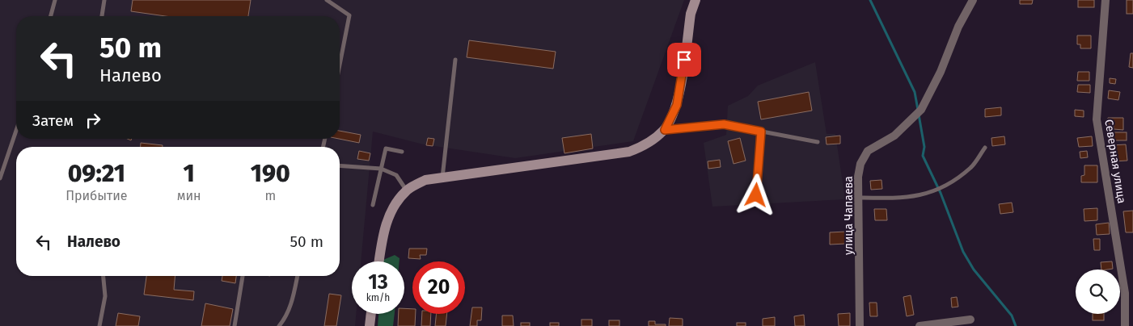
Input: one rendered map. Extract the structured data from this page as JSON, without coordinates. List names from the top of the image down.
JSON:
{
  "streets": {
    "street": ["Северная улица", "улица Чапаева"]
  },
  "page": {
    "turn": ["50 m", "Налево"],
    "then": "Затем",
    "eta": [
      "09:21",
      "Прибытие",
      "1",
      "мин",
      "190",
      "m"
    ],
    "list": [
      {
        "name": "Налево",
        "value": "50 m"
      }
    ],
    "speed": "13 km/h",
    "limit": "20"
  }
}
